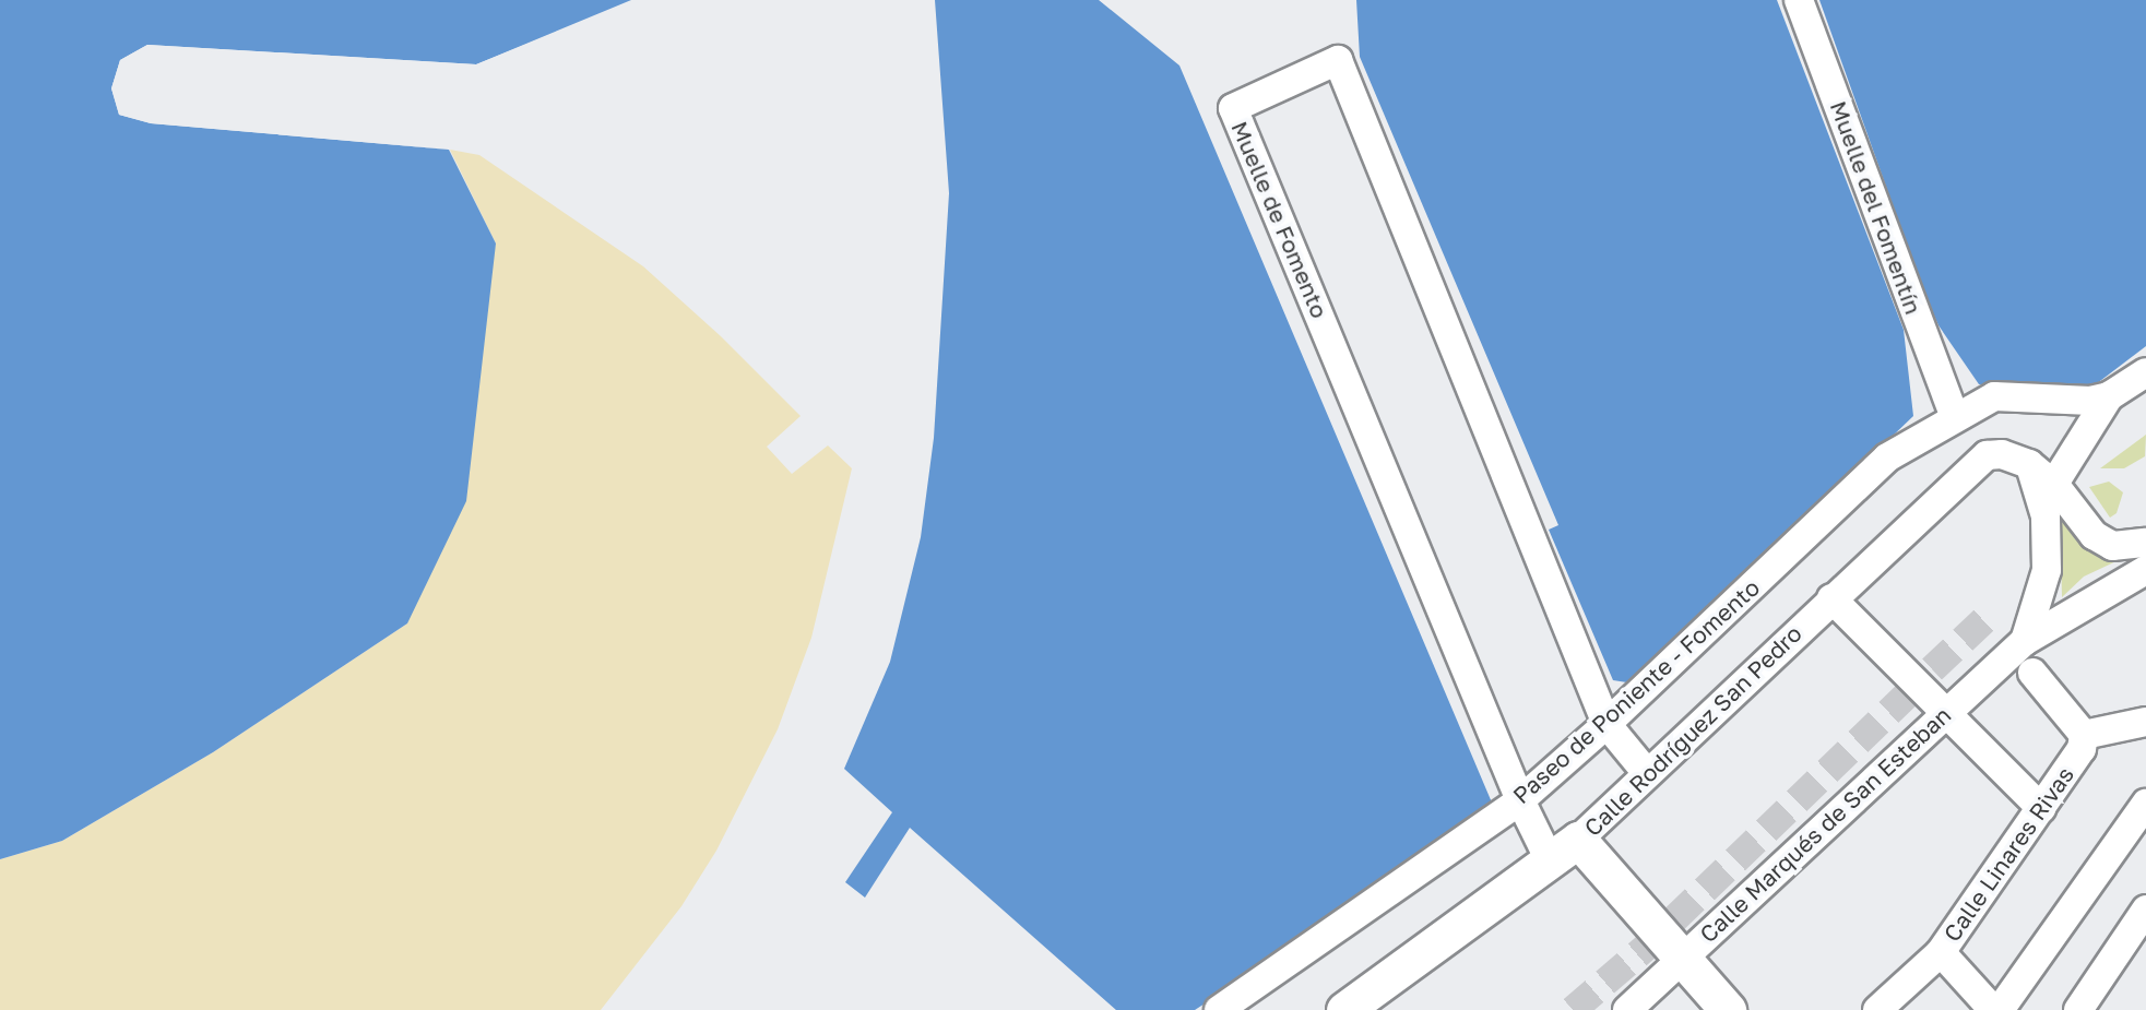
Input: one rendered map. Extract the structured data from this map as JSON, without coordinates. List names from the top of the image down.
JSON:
{
  "streets": {
    "main road": ["Calle Rodríguez San Pedro"],
    "street": [
      "Muelle del Fomentín",
      "Muelle de Fomento",
      "Paseo de Poniente - Fomento",
      "Calle Marqués de San Esteban",
      "Calle Linares Rivas"
    ]
  },
  "crossings": [
    ["Muelle del Fomentín", "Paseo de Poniente - Fomento"],
    ["Muelle de Fomento", "Paseo de Poniente - Fomento"],
    ["Muelle de Fomento", "Calle Rodríguez San Pedro"]
  ]
}
